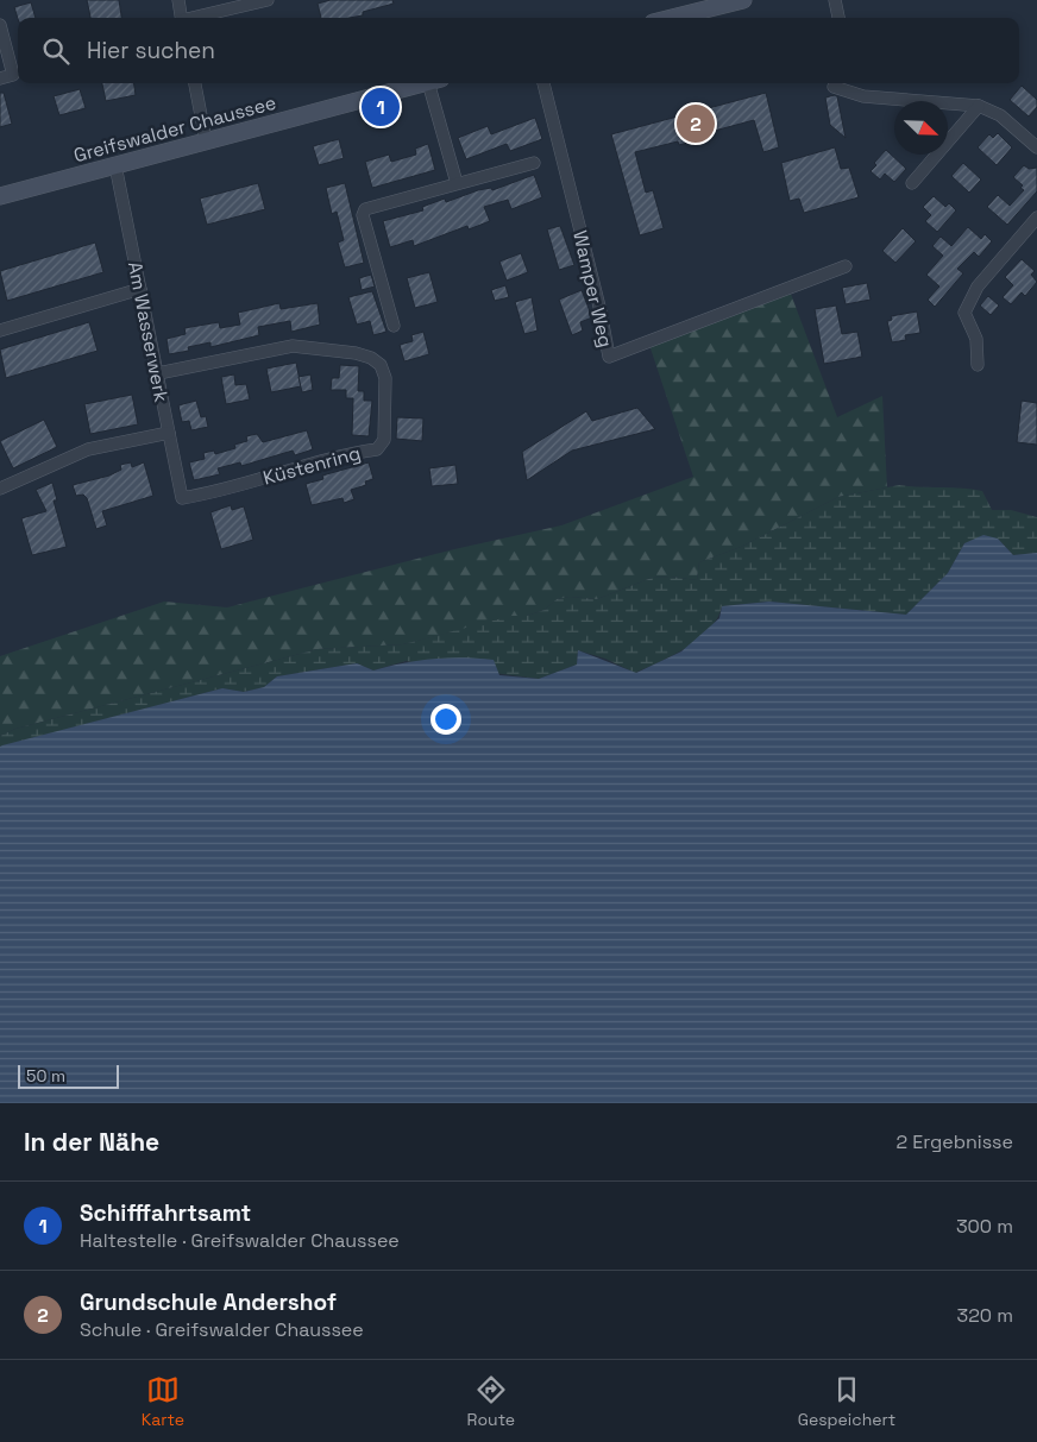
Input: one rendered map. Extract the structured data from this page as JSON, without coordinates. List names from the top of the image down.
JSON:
{
  "streets": {
    "main road": ["Greifswalder Chaussee"],
    "street": ["Wamper Weg", "Am Wasserwerk", "Küstenring"]
  },
  "crossings": [
    ["Greifswalder Chaussee", "Am Wasserwerk"],
    ["Am Wasserwerk", "Küstenring"]
  ],
  "scale_bar": "50 m",
  "north": "bottom right",
  "page": {
    "search": "Hier suchen",
    "pins": ["1", "2"],
    "scale": "50 m",
    "heading": ["In der Nähe", "2 Ergebnisse"],
    "list": [
      {
        "mark": "1",
        "name": "Schifffahrtsamt",
        "note": "Haltestelle · Greifswalder Chaussee",
        "value": "300 m"
      },
      {
        "mark": "2",
        "name": "Grundschule Andershof",
        "note": "Schule · Greifswalder Chaussee",
        "value": "320 m"
      }
    ],
    "nav": ["Karte", "Route", "Gespeichert"]
  }
}
